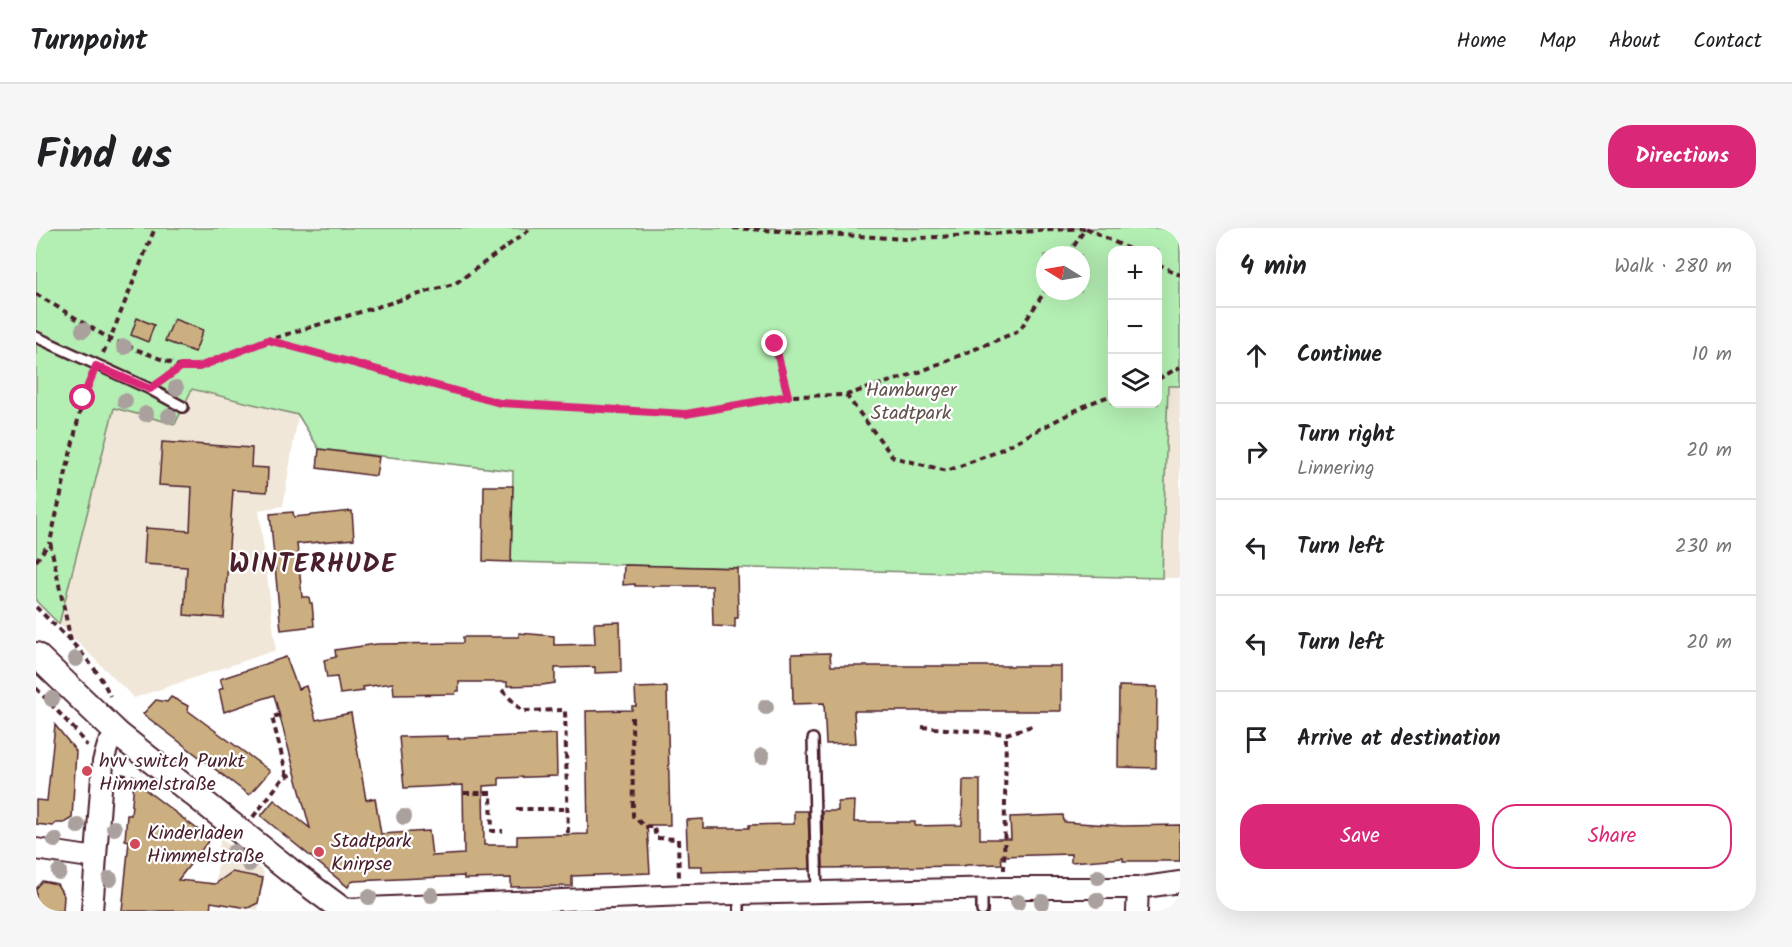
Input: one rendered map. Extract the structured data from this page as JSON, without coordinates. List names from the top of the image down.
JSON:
{
  "districts": ["WINTERHUDE"],
  "parks": ["Hamburger Stadtpark"],
  "places": ["hvv switch Punkt Himmelstraße", "Kinderladen Himmelstraße", "Stadtpark Knirpse"],
  "north": "left",
  "page": {
    "header": "Turnpoint",
    "nav": [
      "Home",
      "Map",
      "About",
      "Contact"
    ],
    "title": "Find us",
    "buttons": [
      "Directions",
      ["Save", "Share"]
    ],
    "heading": ["4 min", "Walk · 280 m"],
    "map_buttons": ["+", "−"],
    "list": [
      ["Continue", "10 m"],
      ["Turn right", "Linnering", "20 m"],
      ["Turn left", "230 m"],
      ["Turn left", "20 m"],
      "Arrive at destination"
    ]
  }
}
